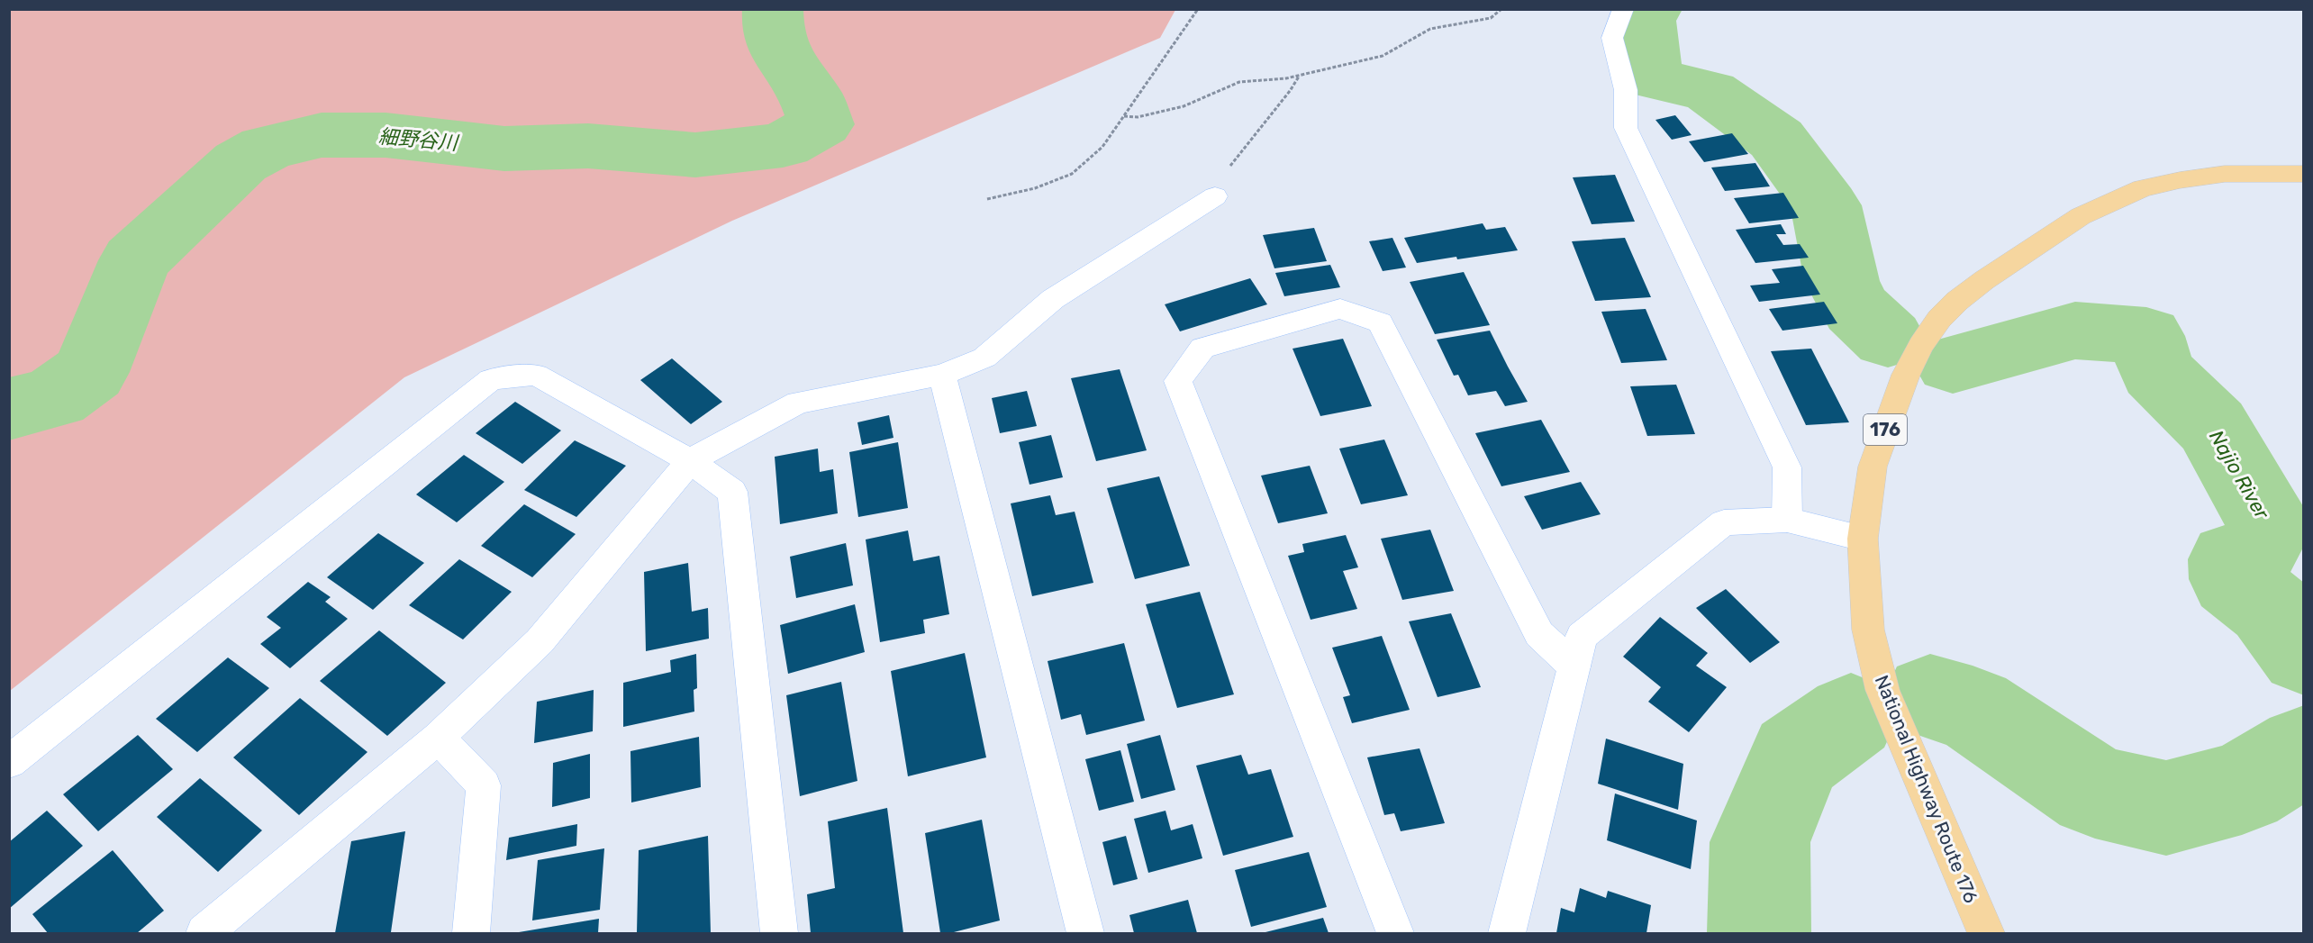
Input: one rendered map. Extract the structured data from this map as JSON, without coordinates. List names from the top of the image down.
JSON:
{
  "streets": {
    "highway": ["176", "National Highway Route 176"]
  },
  "water": ["細野谷川", "Najio River"]
}
